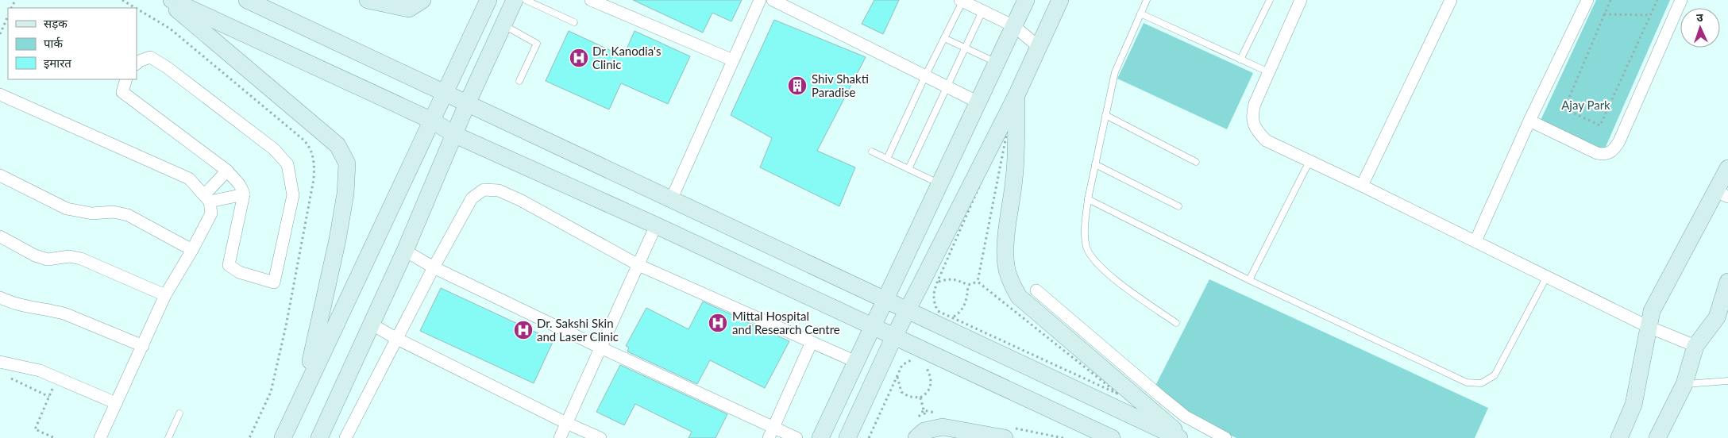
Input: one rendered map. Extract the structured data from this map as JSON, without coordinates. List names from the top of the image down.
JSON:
{
  "parks": ["Ajay Park"],
  "places": {
    "hospital": ["Dr. Kanodia's Clinic", "Mittal Hospital and Research Centre", "Dr. Sakshi Skin and Laser Clinic"],
    "building": ["Shiv Shakti Paradise"]
  },
  "legend": ["सड़क", "पार्क", "इमारत"],
  "north": "top"
}
